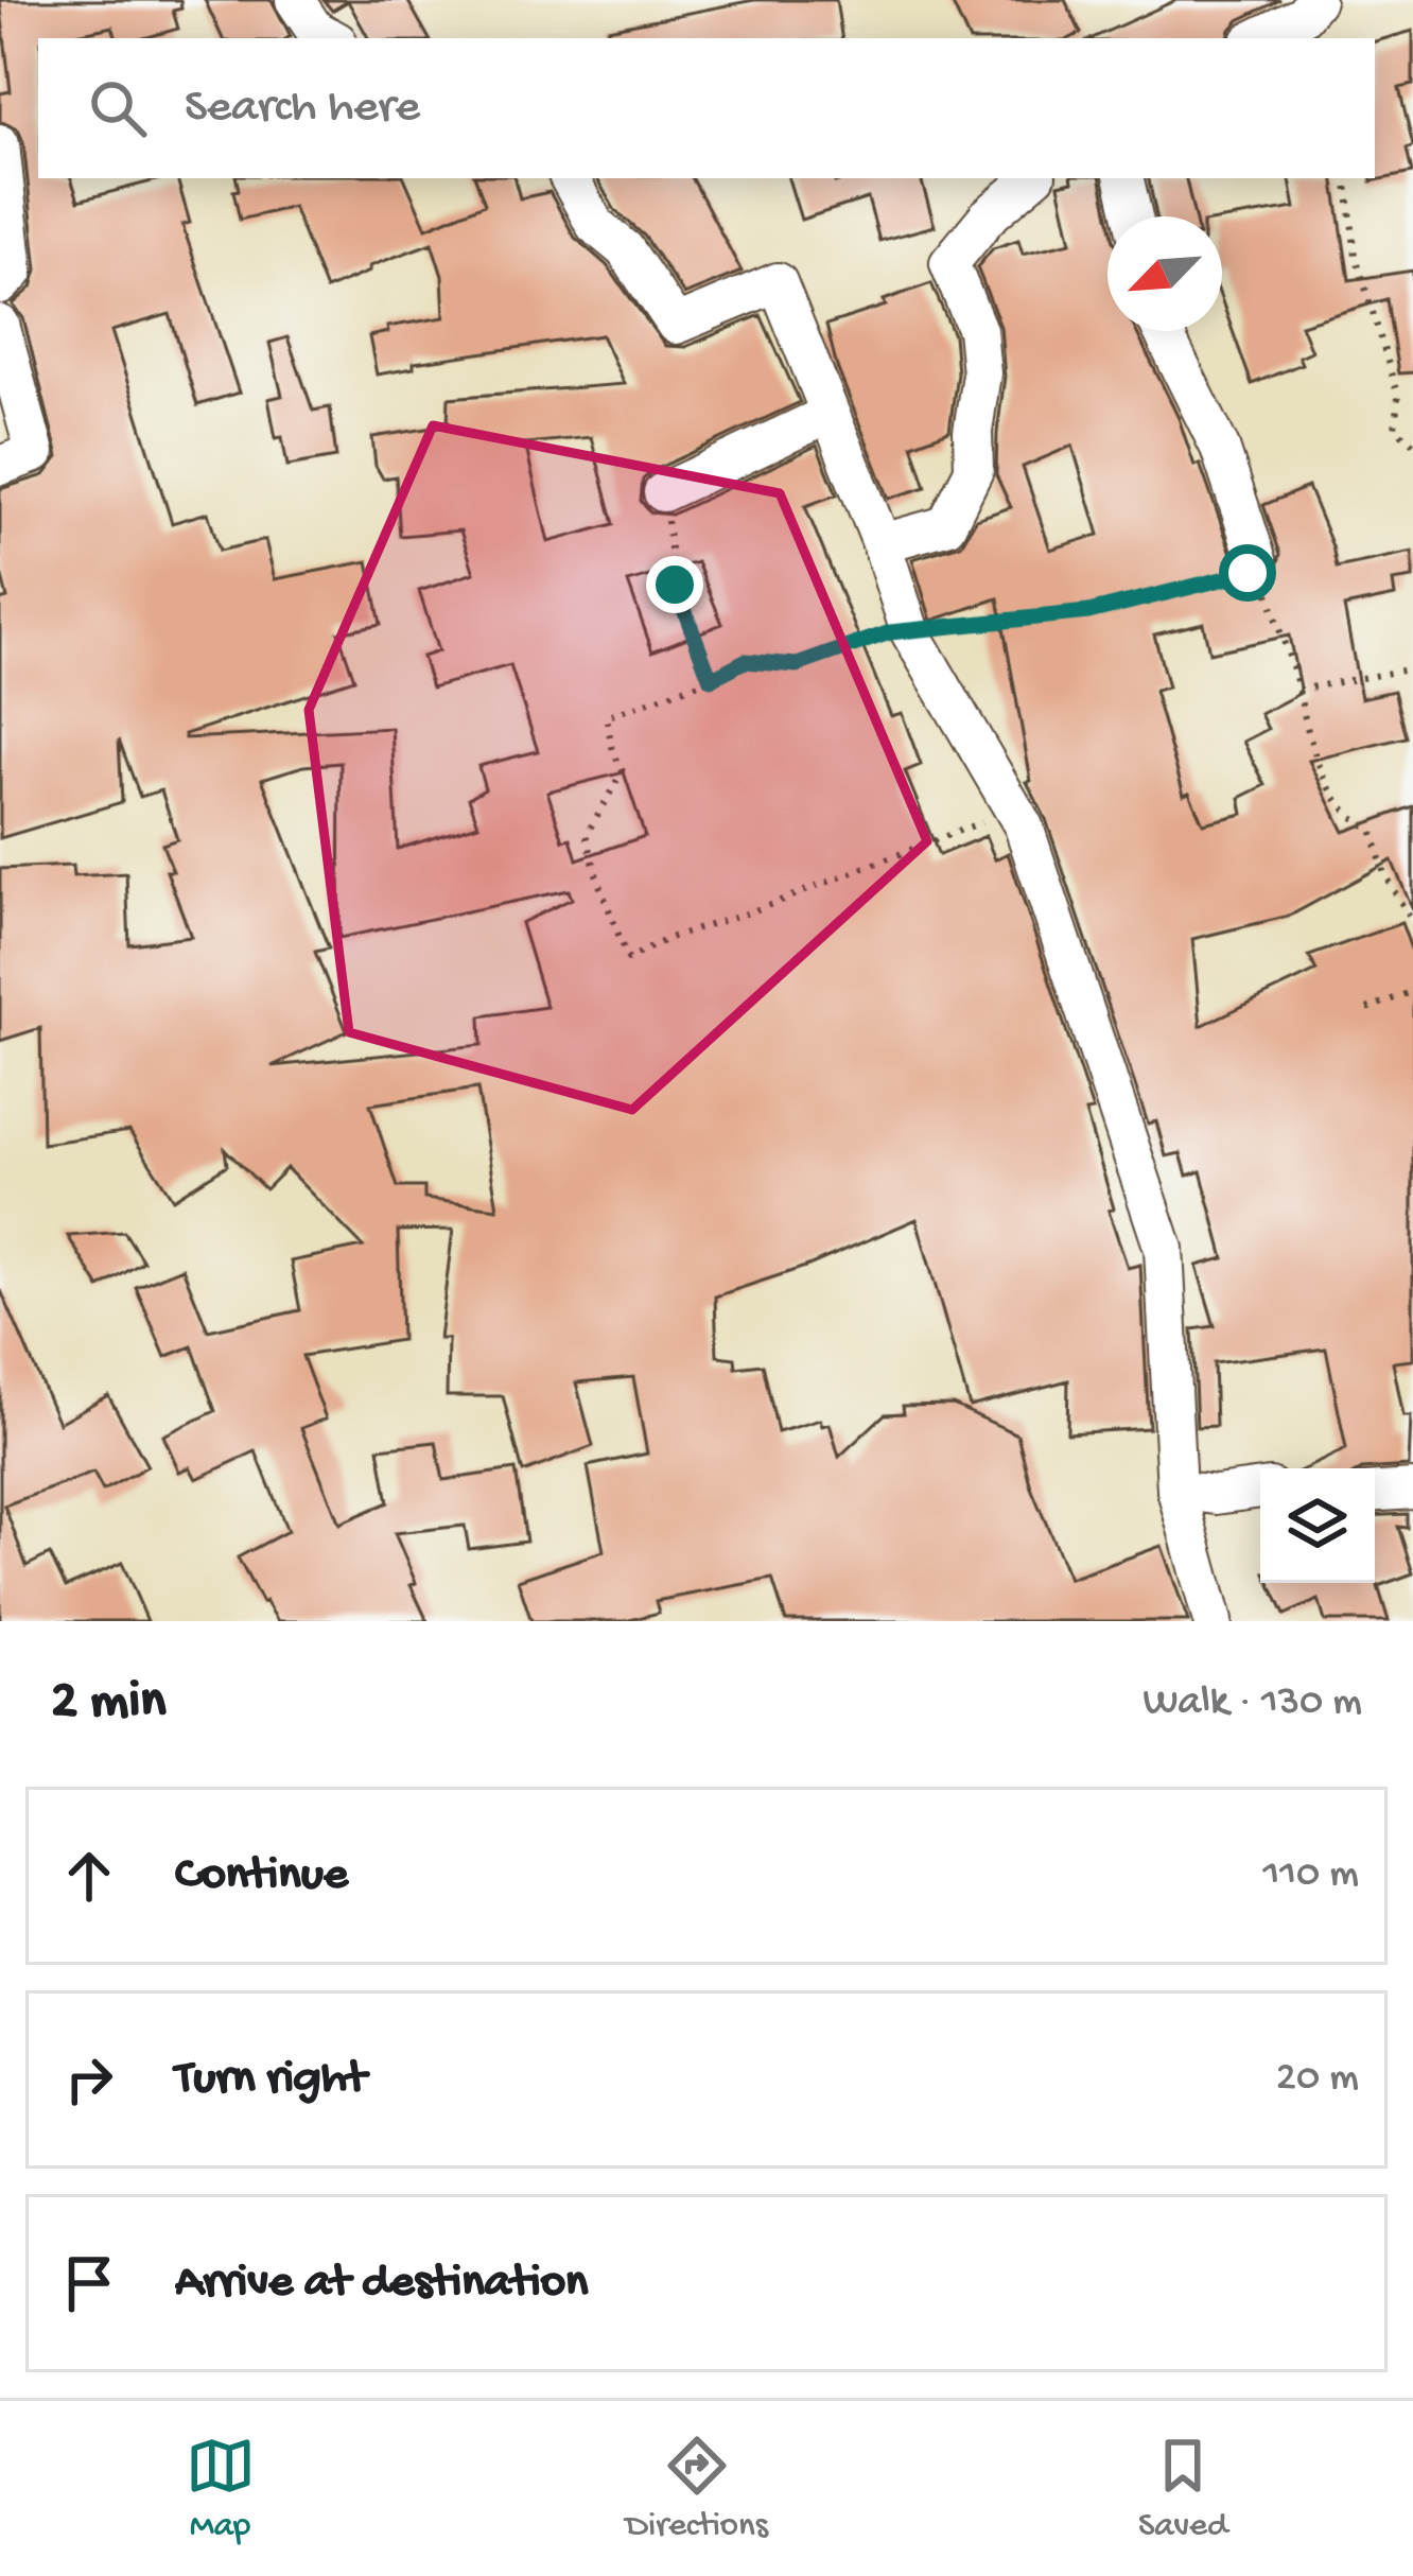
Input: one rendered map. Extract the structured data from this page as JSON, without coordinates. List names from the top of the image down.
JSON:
{
  "north": "bottom left",
  "page": {
    "search": "Search here",
    "heading": ["2 min", "Walk · 130 m"],
    "list": [
      ["Continue", "110 m"],
      ["Turn right", "20 m"],
      "Arrive at destination"
    ],
    "nav": ["Map", "Directions", "Saved"]
  }
}
